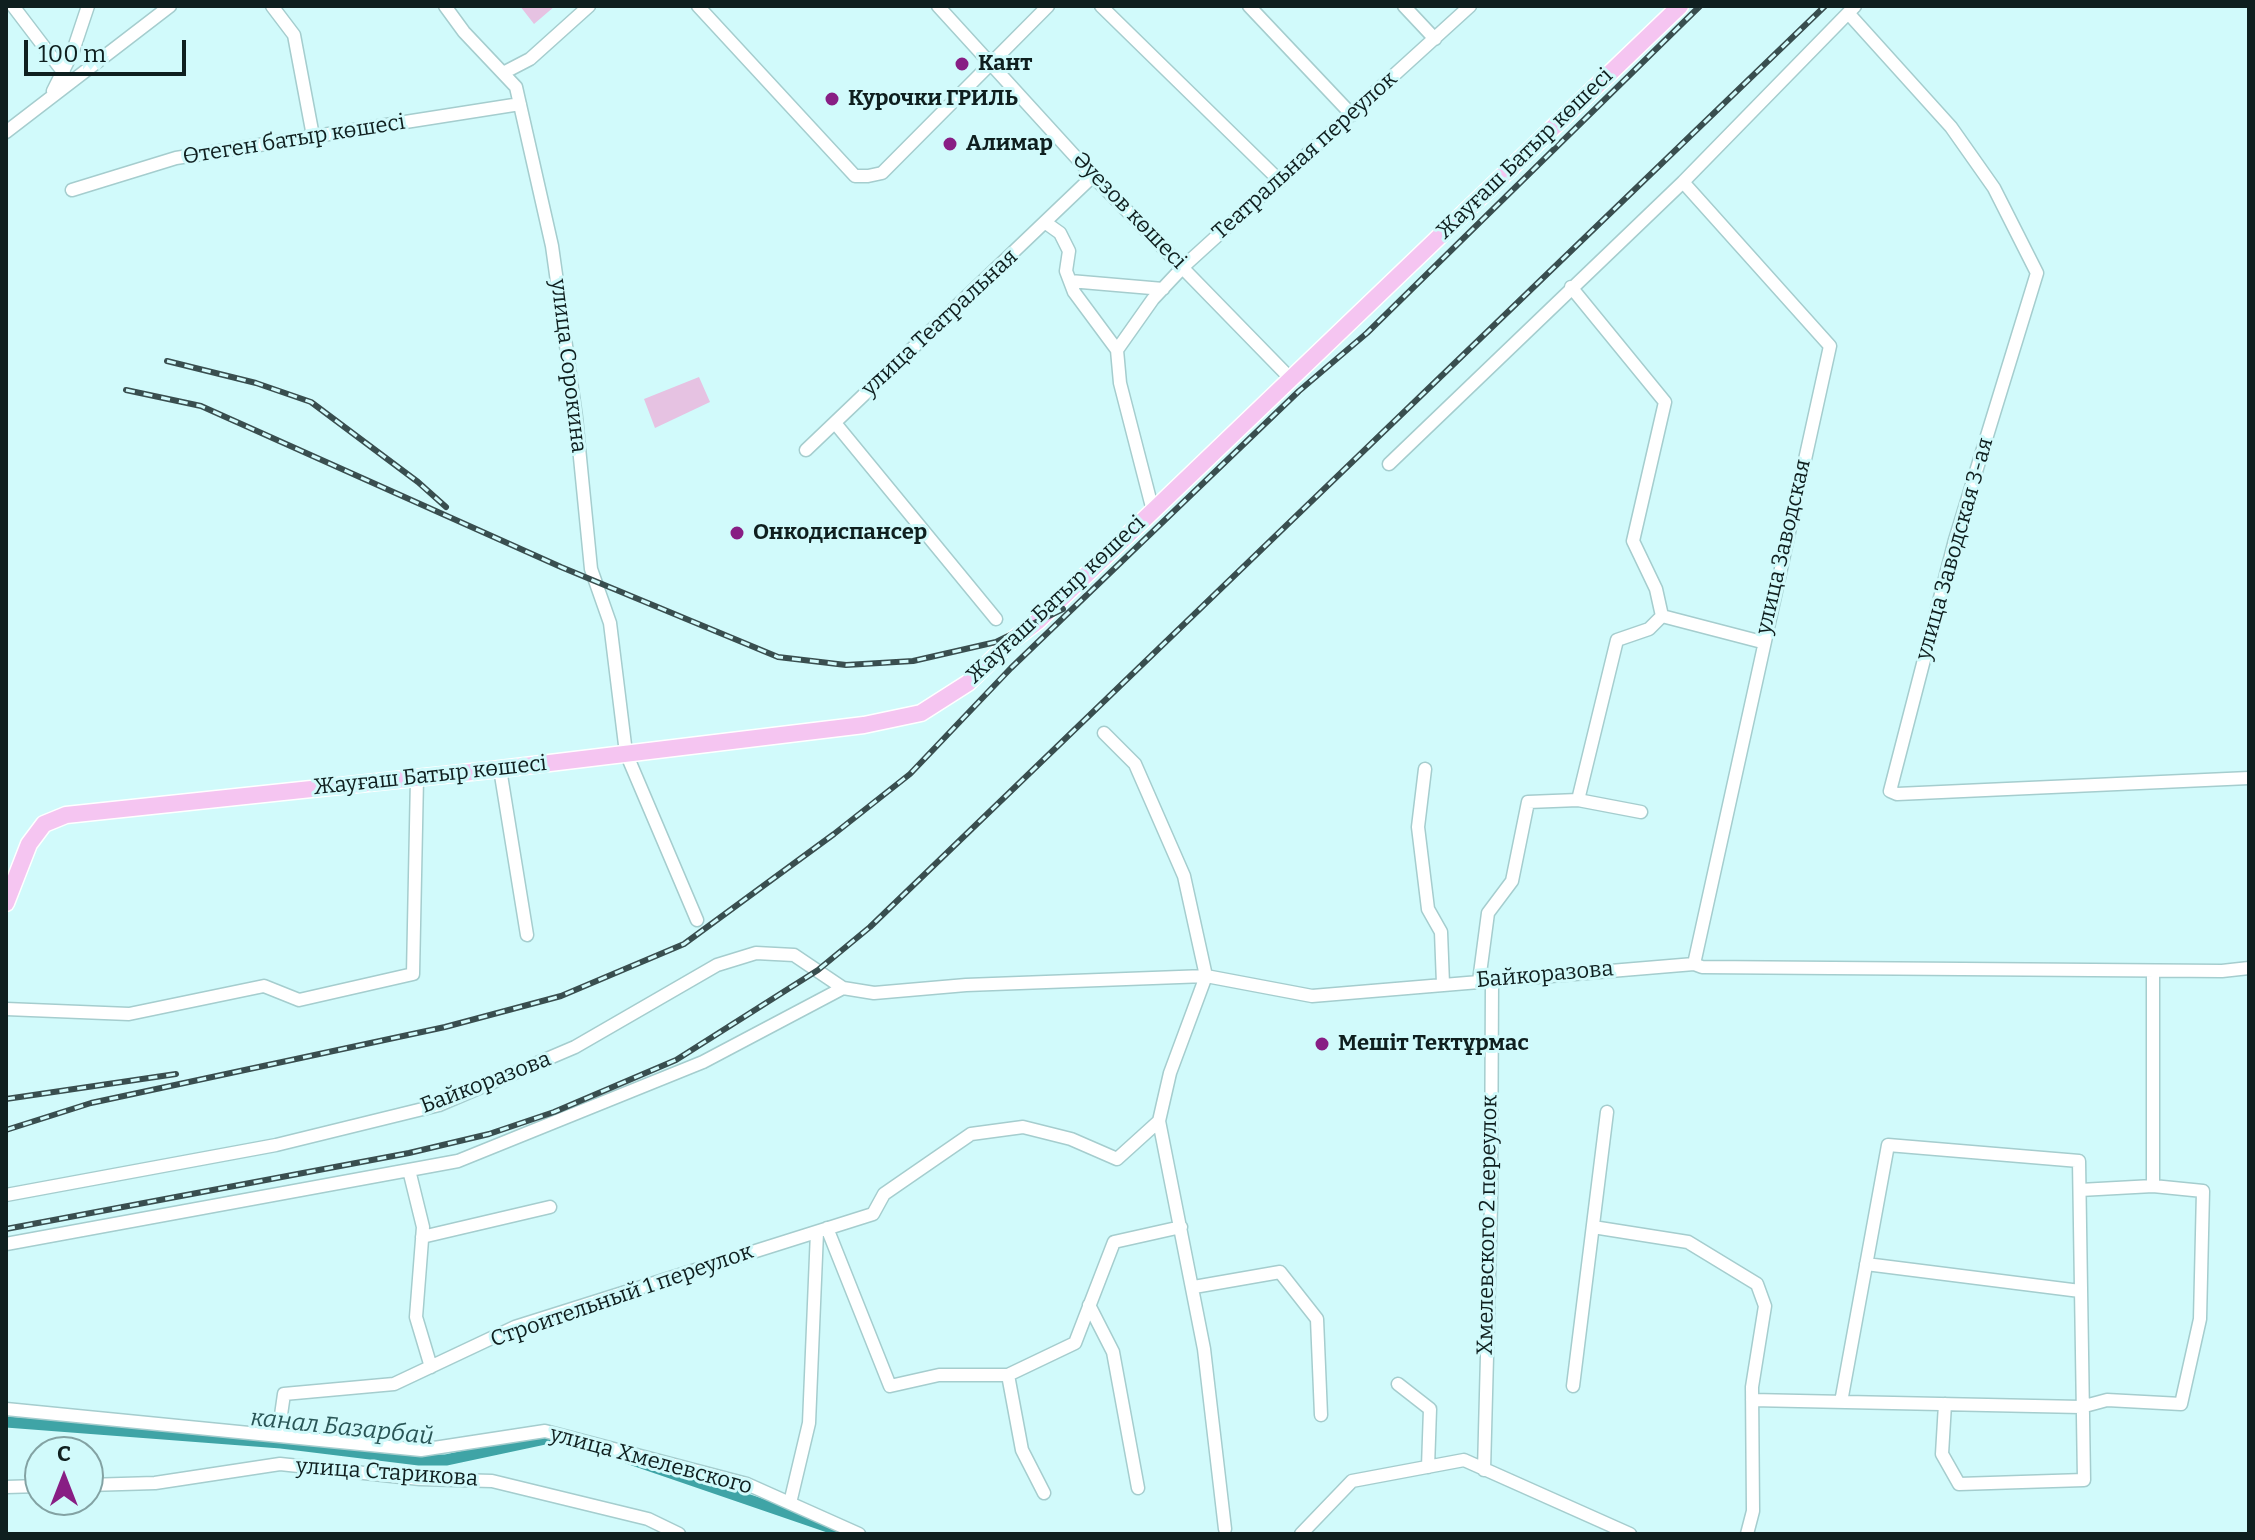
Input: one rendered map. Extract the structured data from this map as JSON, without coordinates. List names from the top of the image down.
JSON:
{
  "streets": {
    "main road": ["Жауғаш Батыр көшесі"],
    "street": [
      "Өтеген батыр көшесі",
      "Театральная переулок",
      "Әуезов көшесі",
      "улица Театральная",
      "улица Сорокина",
      "улица Заводская",
      "улица Заводская 3-ая",
      "Байкоразова",
      "Хмелевского 2 переулок",
      "Строительный 1 переулок",
      "улица Хмелевского",
      "улица Старикова"
    ]
  },
  "crossings": [
    ["Өтеген батыр көшесі", "улица Сорокина"],
    ["Жауғаш Батыр көшесі", "Әуезов көшесі"],
    ["Жауғаш Батыр көшесі", "улица Сорокина"],
    ["Театральная переулок", "Әуезов көшесі"],
    ["Әуезов көшесі", "улица Театральная"],
    ["улица Заводская", "Байкоразова"],
    ["Байкоразова", "Хмелевского 2 переулок"],
    ["Строительный 1 переулок", "улица Хмелевского"]
  ],
  "water": ["канал Базарбай"],
  "places": [
    "Кант",
    "Курочки ГРИЛЬ",
    "Алимар",
    "Онкодиспансер",
    "Мешіт Тектұрмас"
  ],
  "scale_bar": "100 m",
  "north": "top"
}
